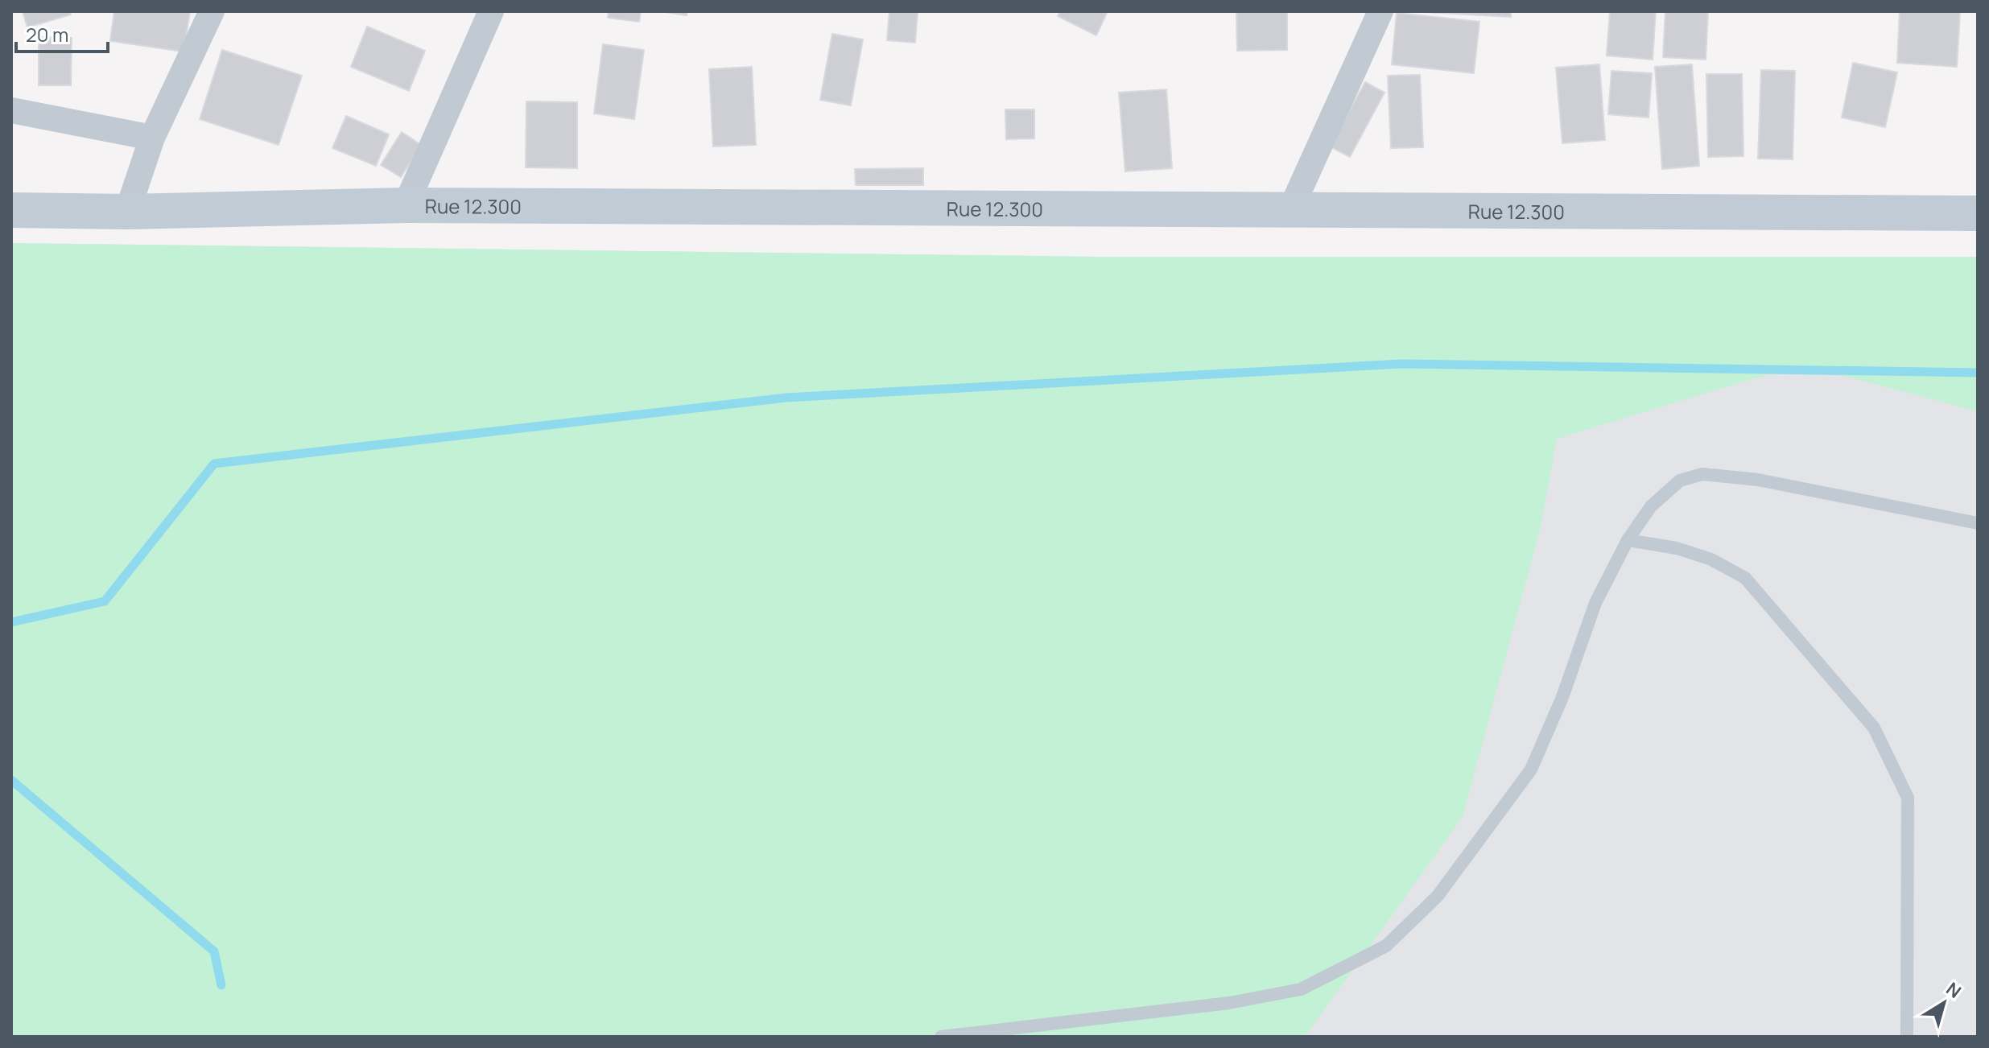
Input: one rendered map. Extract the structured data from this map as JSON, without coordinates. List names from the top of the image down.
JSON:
{
  "streets": {
    "street": ["Rue 12.300"]
  },
  "scale_bar": "20 m",
  "north": "top right"
}
